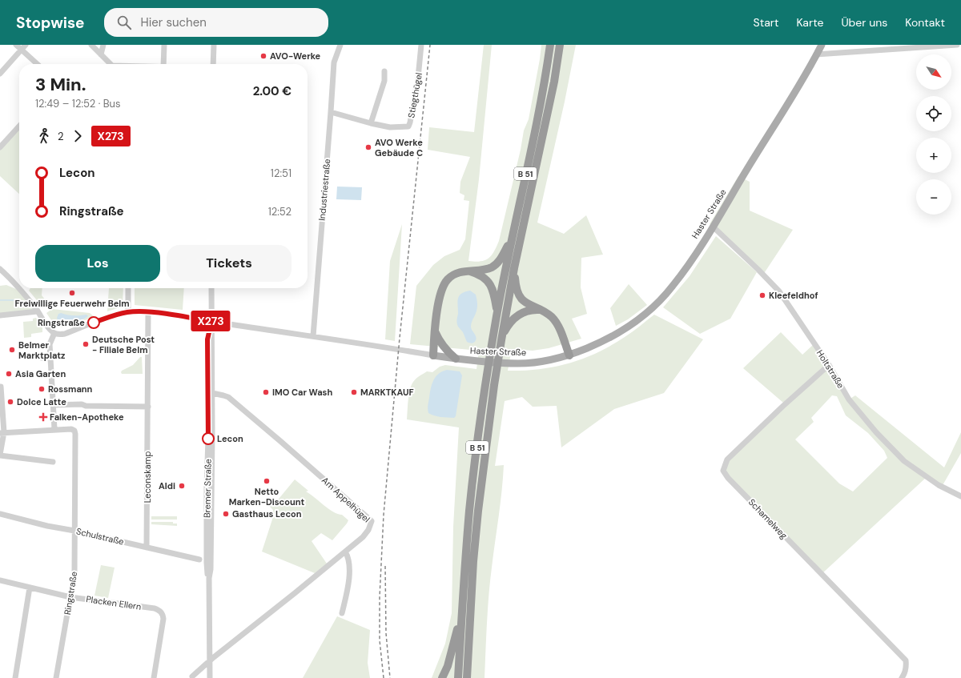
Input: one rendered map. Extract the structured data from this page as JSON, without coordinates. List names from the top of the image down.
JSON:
{
  "streets": {
    "highway": ["B 51"],
    "main road": ["Haster Straße"],
    "street": [
      "Stiegthügel",
      "Industriestraße",
      "Holtstraße",
      "Leconskamp",
      "Bremer Straße",
      "Am Appelhügel",
      "Schamelweg",
      "Schulstraße",
      "Ringstraße",
      "Placken Ellern"
    ]
  },
  "crossings": [
    ["Stiegthügel", "Industriestraße"],
    ["Industriestraße", "Haster Straße"],
    ["Haster Straße", "Holtstraße"],
    ["Haster Straße", "Leconskamp"],
    ["Haster Straße", "Bremer Straße"],
    ["Holtstraße", "Schamelweg"],
    ["Leconskamp", "Schulstraße"],
    ["Bremer Straße", "Am Appelhügel"],
    ["Schulstraße", "Ringstraße"],
    ["Ringstraße", "Placken Ellern"]
  ],
  "places": {
    "other": [
      "AVO-Werke",
      "AVO Werke Gebäude C",
      "Freiwillige Feuerwehr Belm",
      "Kleefeldhof",
      "Ringstraße",
      "Deutsche Post - Filiale Belm",
      "Belmer Marktplatz",
      "Asia Garten",
      "Rossmann",
      "IMO Car Wash",
      "MARKTKAUF",
      "Dolce Latte",
      "Lecon",
      "Netto Marken-Discount",
      "Aldi",
      "Gasthaus Lecon"
    ],
    "health": ["Falken-Apotheke"]
  },
  "lines": ["bus line X273"],
  "north": "bottom right",
  "page": {
    "header": "Stopwise",
    "search": "Hier suchen",
    "nav": [
      "Start",
      "Karte",
      "Über uns",
      "Kontakt"
    ],
    "on_map": "X273",
    "map_buttons": ["+", "−"],
    "heading": ["3 Min.", "12:49 – 12:52 · Bus", "2.00 €"],
    "legs": ["2", "X273"],
    "list": [
      {
        "name": "Lecon",
        "value": "12:51"
      },
      {
        "name": "Ringstraße",
        "value": "12:52"
      }
    ],
    "buttons": ["Los", "Tickets"]
  }
}
